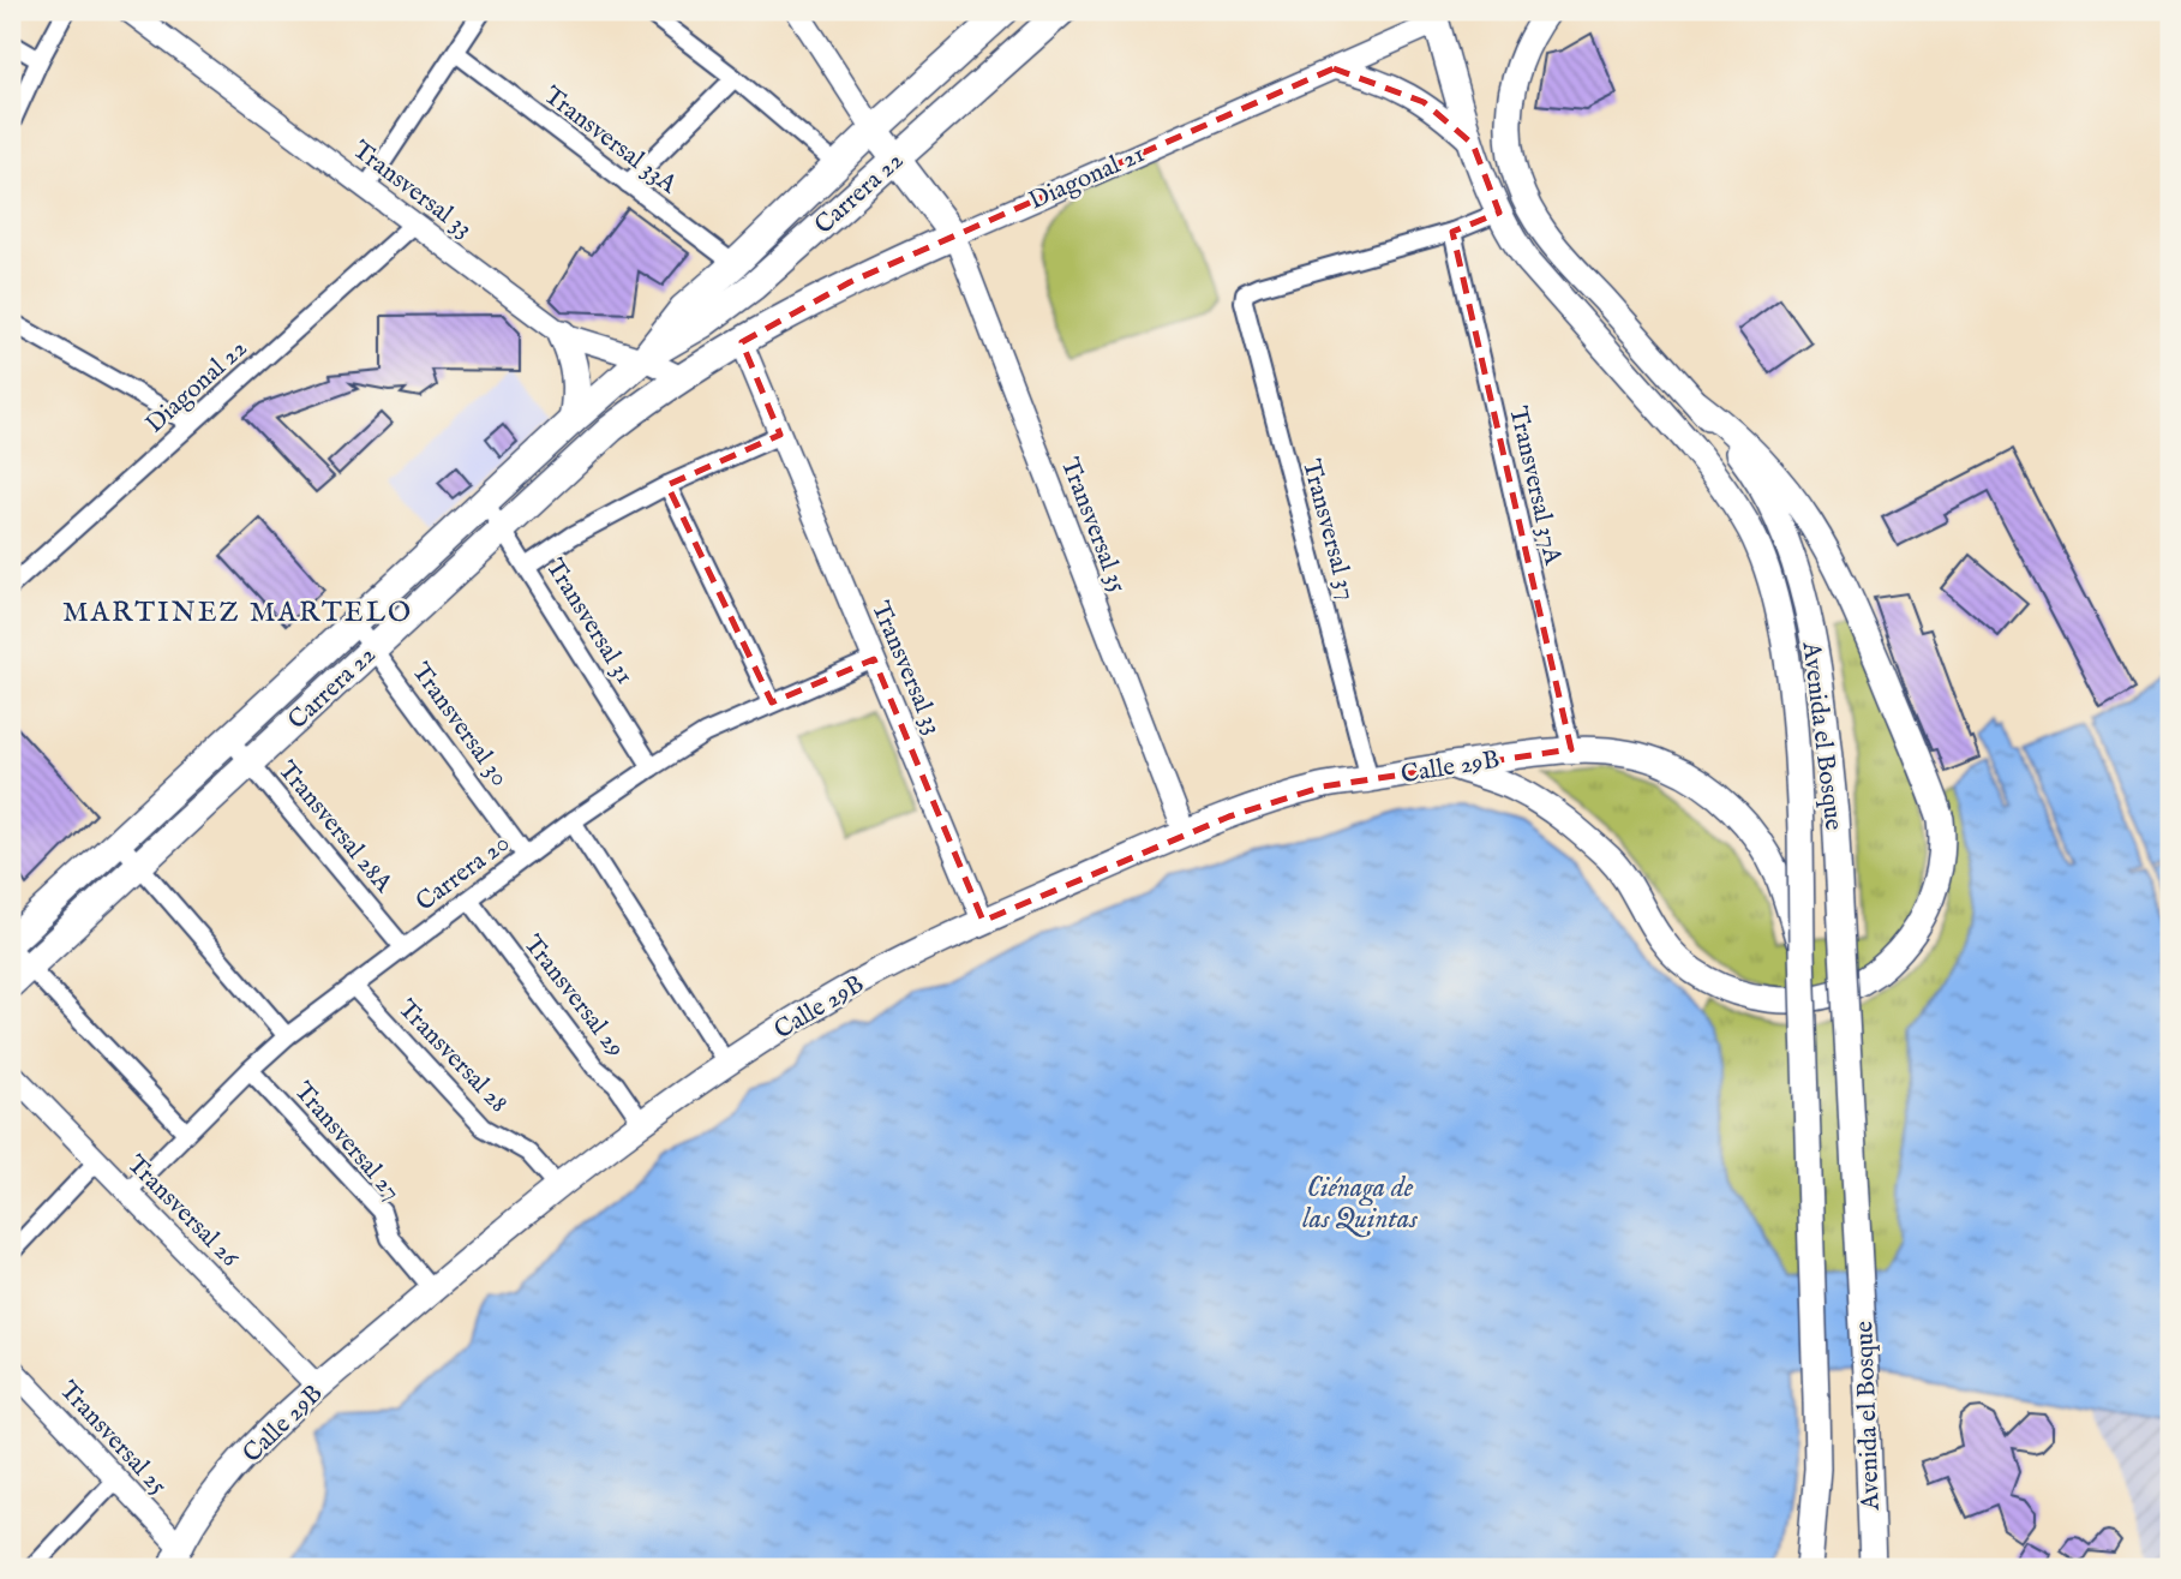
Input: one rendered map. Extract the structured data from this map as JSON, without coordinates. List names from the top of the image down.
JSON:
{
  "streets": {
    "main road": [
      "Diagonal 21",
      "Carrera 22",
      "Avenida el Bosque",
      "Calle 29B"
    ],
    "street": [
      "Transversal 33A",
      "Transversal 33",
      "Diagonal 22",
      "Transversal 37A",
      "Transversal 35",
      "Transversal 37",
      "Transversal 31",
      "Transversal 30",
      "Transversal 28A",
      "Carrera 20",
      "Transversal 29",
      "Transversal 28",
      "Transversal 27",
      "Transversal 26",
      "Transversal 25"
    ]
  },
  "crossings": [
    ["Transversal 33A", "Carrera 22"],
    ["Diagonal 21", "Transversal 33"],
    ["Diagonal 21", "Carrera 22"],
    ["Diagonal 21", "Transversal 35"],
    ["Diagonal 21", "Avenida el Bosque"],
    ["Transversal 33", "Carrera 22"],
    ["Transversal 33", "Diagonal 22"],
    ["Transversal 33", "Calle 29B"],
    ["Transversal 33", "Carrera 20"],
    ["Carrera 22", "Transversal 31"],
    ["Carrera 22", "Transversal 30"],
    ["Carrera 22", "Transversal 28A"],
    ["Transversal 37A", "Transversal 37"],
    ["Transversal 37A", "Calle 29B"],
    ["Transversal 35", "Calle 29B"],
    ["Transversal 37", "Calle 29B"],
    ["Transversal 31", "Carrera 20"],
    ["Transversal 30", "Carrera 20"],
    ["Avenida el Bosque", "Calle 29B"],
    ["Calle 29B", "Transversal 29"],
    ["Calle 29B", "Transversal 28"],
    ["Calle 29B", "Transversal 27"],
    ["Calle 29B", "Transversal 26"],
    ["Calle 29B", "Transversal 25"],
    ["Transversal 28A", "Carrera 20"],
    ["Carrera 20", "Transversal 29"],
    ["Carrera 20", "Transversal 28"],
    ["Carrera 20", "Transversal 27"],
    ["Carrera 20", "Transversal 26"]
  ],
  "districts": ["MARTINEZ MARTELO"],
  "water": ["Ciénaga de las Quintas"]
}
